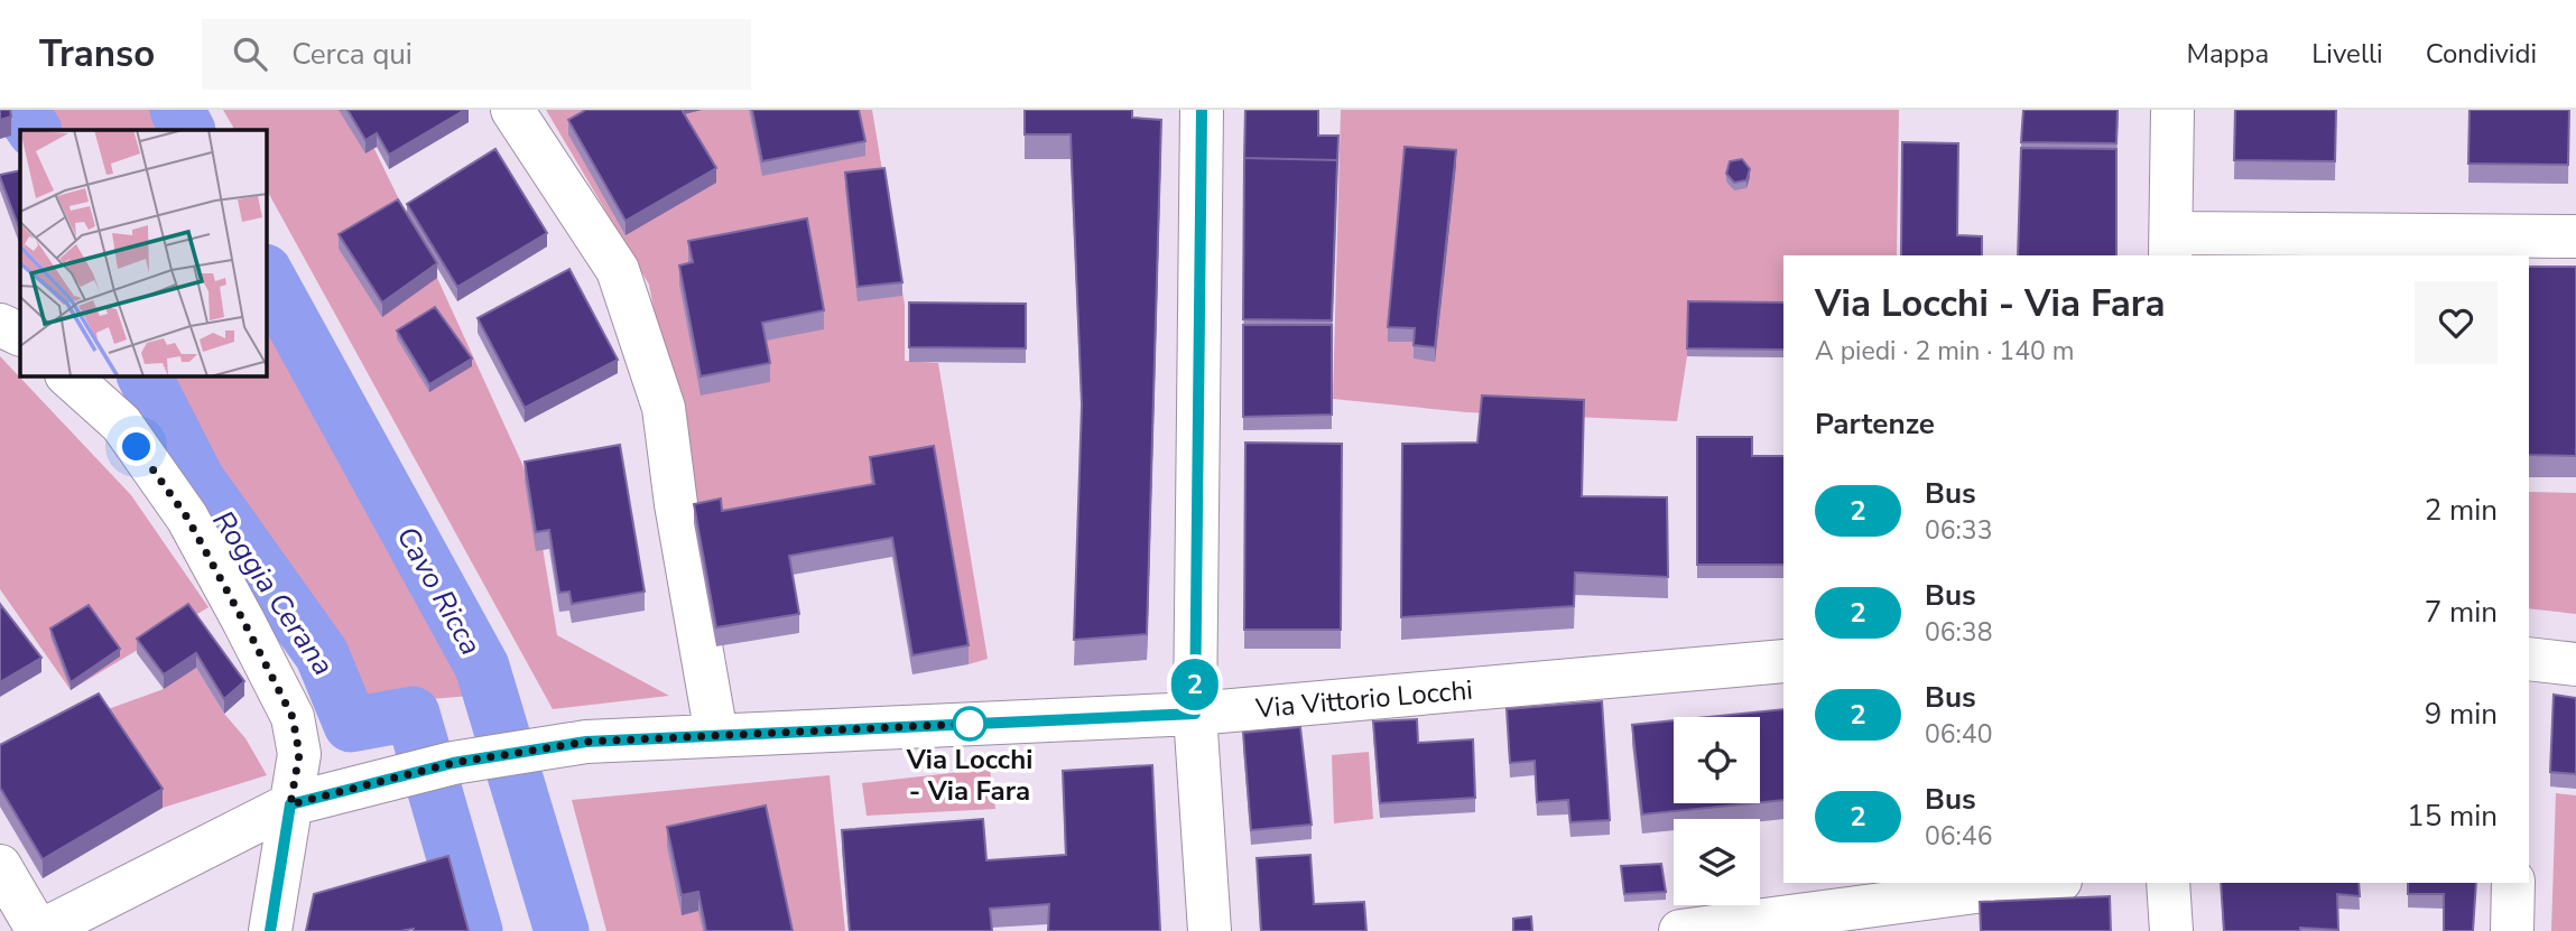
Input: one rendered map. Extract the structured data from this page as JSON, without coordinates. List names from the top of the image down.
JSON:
{
  "streets": {
    "street": ["Via Vittorio Locchi"]
  },
  "water": ["Cavo Ricca", "Roggia Cerana"],
  "places": ["Via Locchi - Via Fara"],
  "lines": ["bus line 2"],
  "page": {
    "header": "Transo",
    "search": "Cerca qui",
    "nav": ["Mappa", "Livelli", "Condividi"],
    "on_map": "2",
    "heading": [
      ["Via Locchi - Via Fara", "A piedi · 2 min · 140 m"],
      "Partenze"
    ],
    "list": [
      {
        "mark": "2",
        "name": "Bus",
        "note": "06:33",
        "value": "2 min"
      },
      {
        "mark": "2",
        "name": "Bus",
        "note": "06:38",
        "value": "7 min"
      },
      {
        "mark": "2",
        "name": "Bus",
        "note": "06:40",
        "value": "9 min"
      },
      {
        "mark": "2",
        "name": "Bus",
        "note": "06:46",
        "value": "15 min"
      }
    ]
  }
}
